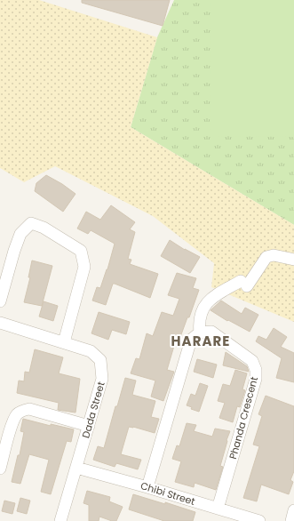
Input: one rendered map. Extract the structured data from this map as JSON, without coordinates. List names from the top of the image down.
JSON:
{
  "streets": {
    "street": ["Dada Street", "Phanda Crescent", "Chibi Street"]
  },
  "crossings": [
    ["Dada Street", "Chibi Street"],
    ["Phanda Crescent", "Chibi Street"]
  ],
  "districts": ["HARARE"]
}
